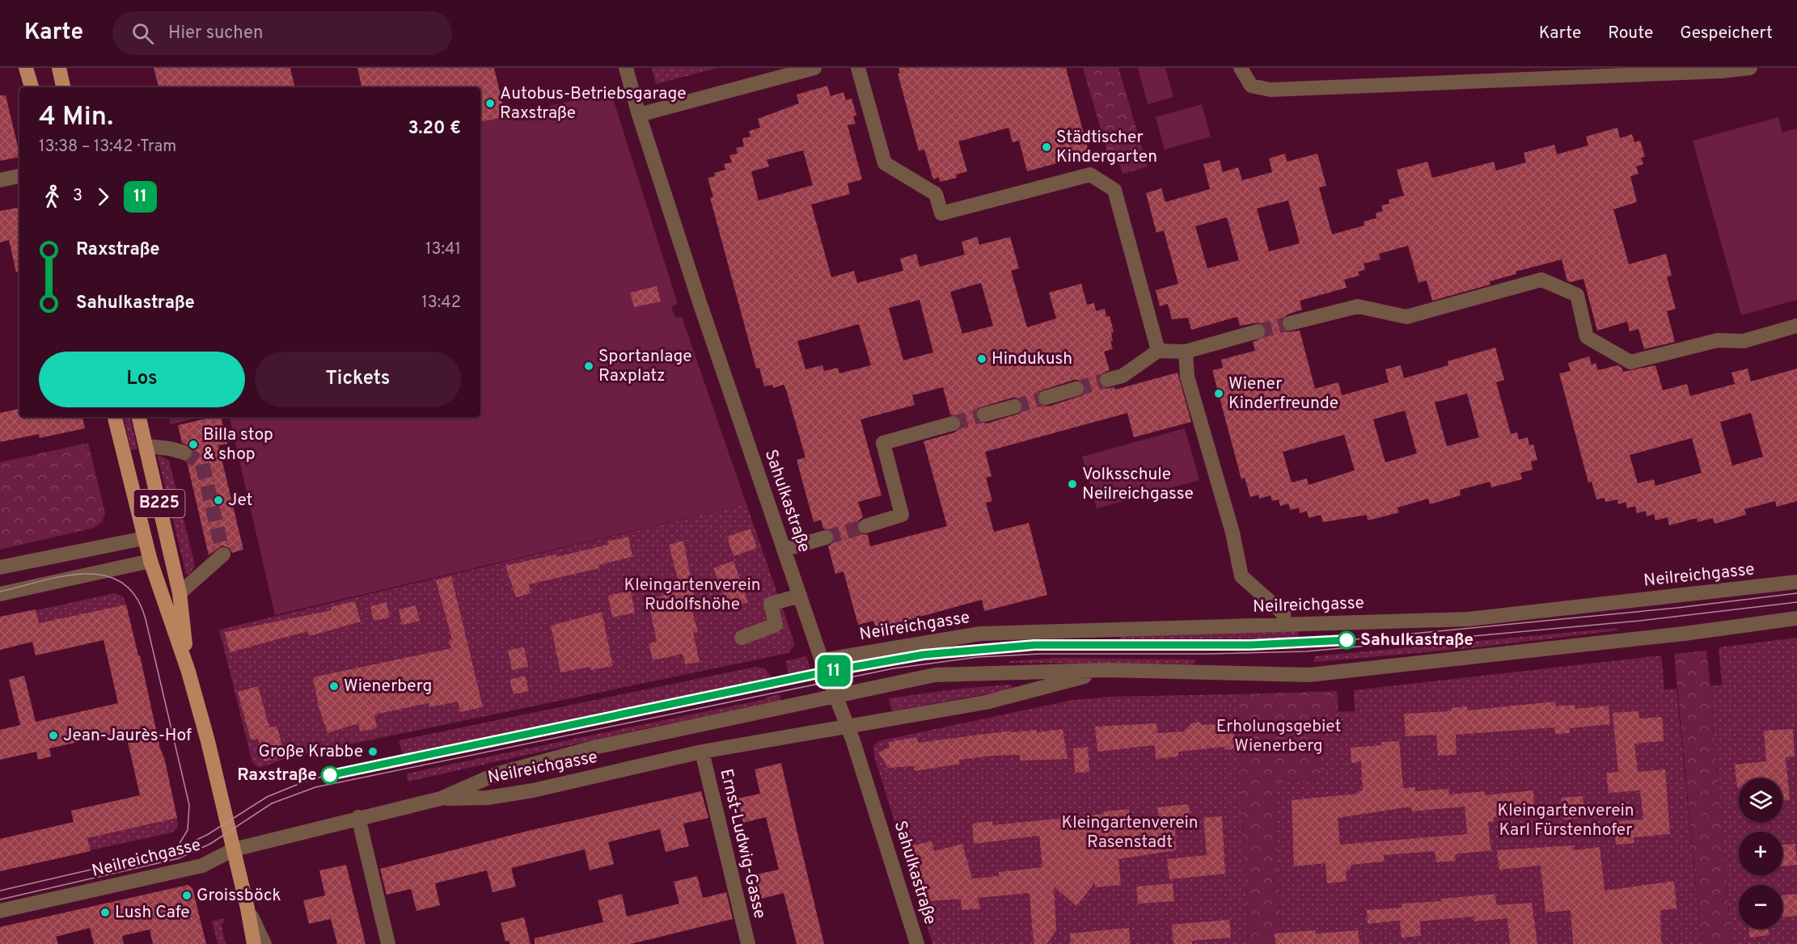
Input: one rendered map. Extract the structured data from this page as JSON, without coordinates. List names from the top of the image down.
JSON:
{
  "streets": {
    "main road": ["B225"],
    "street": ["Sahulkastraße", "Neilreichgasse", "Ernst-Ludwig-Gasse"]
  },
  "crossings": [
    ["Sahulkastraße", "Neilreichgasse"],
    ["B225", "Neilreichgasse"],
    ["Neilreichgasse", "Ernst-Ludwig-Gasse"]
  ],
  "parks": [
    "Kleingartenverein Rudolfshöhe",
    "Erholungsgebiet Wienerberg",
    "Kleingartenverein Karl Fürstenhofer",
    "Kleingartenverein Rasenstadt"
  ],
  "places": [
    "Autobus-Betriebsgarage Raxstraße",
    "Städtischer Kindergarten",
    "Hindukush",
    "Sportanlage Raxplatz",
    "Wiener Kinderfreunde",
    "Billa stop & shop",
    "Volksschule Neilreichgasse",
    "Jet",
    "Sahulkastraße",
    "Wienerberg",
    "Jean-Jaurès-Hof",
    "Große Krabbe",
    "Raxstraße",
    "Groissböck",
    "Lush Cafe"
  ],
  "lines": ["tram line 11"],
  "page": {
    "header": "Karte",
    "search": "Hier suchen",
    "nav": ["Karte", "Route", "Gespeichert"],
    "on_map": "11",
    "heading": ["4 Min.", "13:38 – 13:42 · Tram", "3.20 €"],
    "legs": ["3", "11"],
    "list": [
      {
        "name": "Raxstraße",
        "value": "13:41"
      },
      {
        "name": "Sahulkastraße",
        "value": "13:42"
      }
    ],
    "buttons": ["Los", "Tickets"],
    "map_buttons": ["+", "−"]
  }
}
